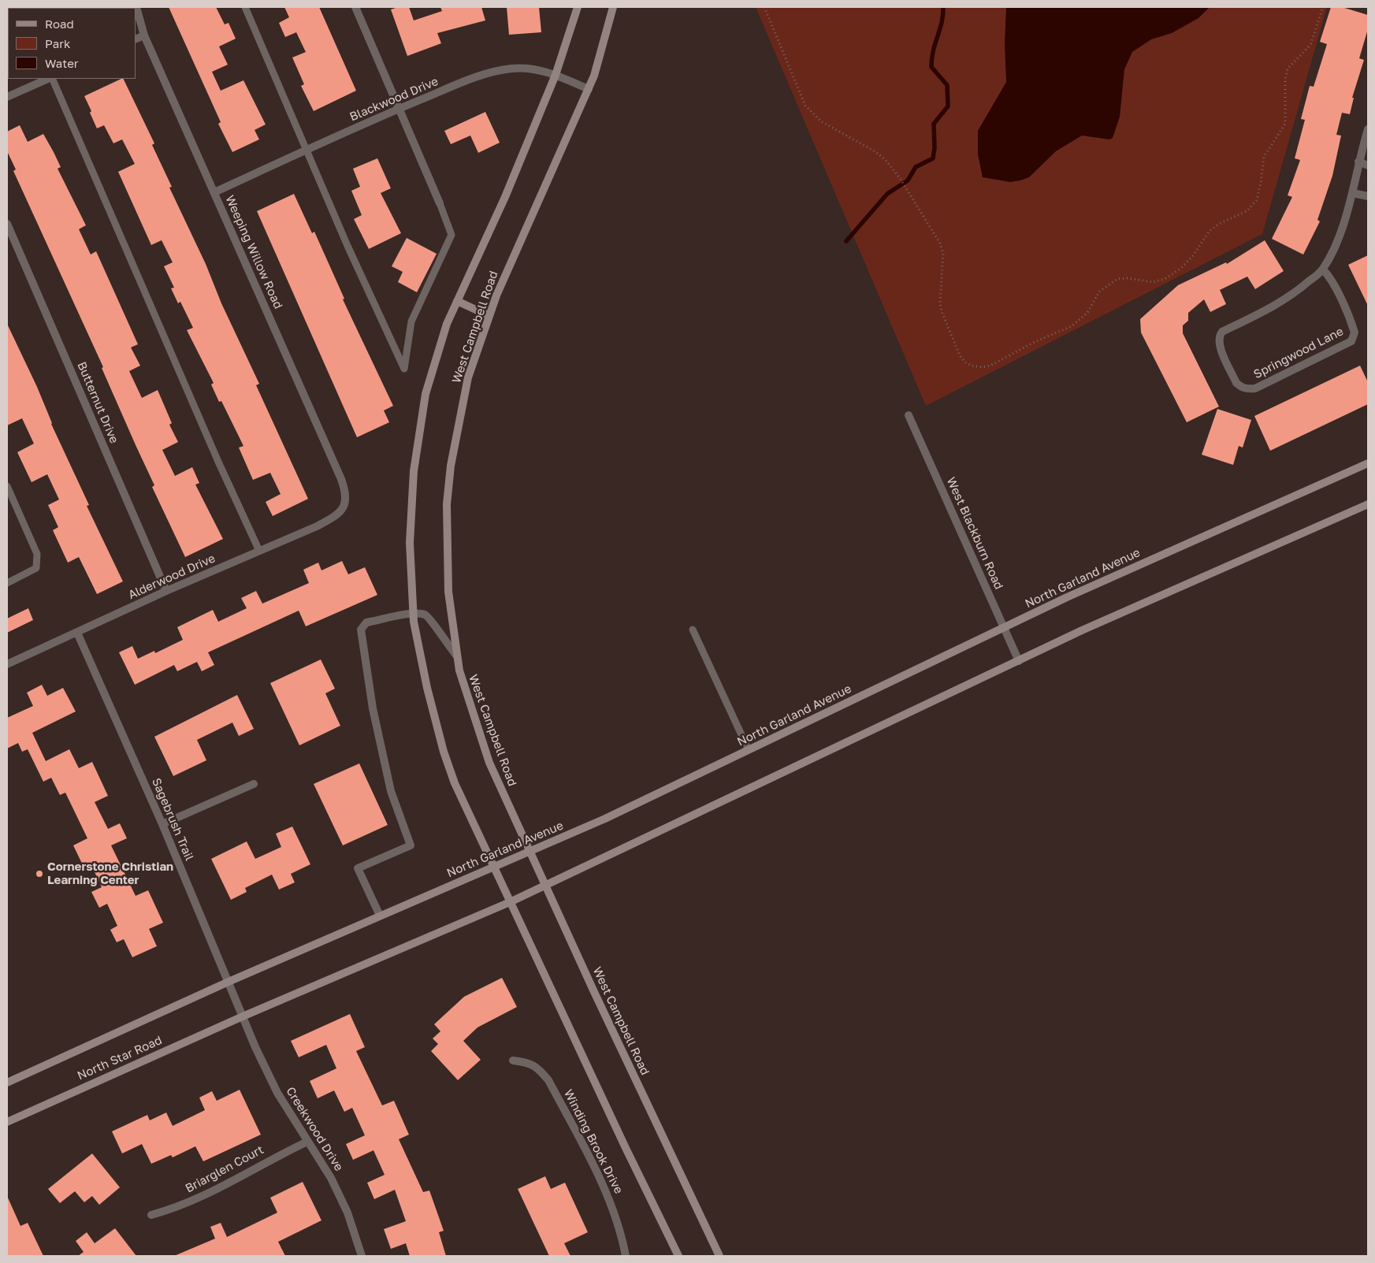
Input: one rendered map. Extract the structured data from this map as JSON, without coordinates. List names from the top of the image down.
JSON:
{
  "streets": {
    "main road": ["West Campbell Road", "North Garland Avenue", "North Star Road"],
    "street": [
      "Blackwood Drive",
      "Weeping Willow Road",
      "Springwood Lane",
      "Butternut Drive",
      "West Blackburn Road",
      "Alderwood Drive",
      "Sagebrush Trail",
      "Creekwood Drive",
      "Winding Brook Drive",
      "Briarglen Court"
    ]
  },
  "crossings": [
    ["Blackwood Drive", "Weeping Willow Road"],
    ["Blackwood Drive", "West Campbell Road"],
    ["Weeping Willow Road", "Alderwood Drive"],
    ["West Campbell Road", "North Garland Avenue"],
    ["Butternut Drive", "Alderwood Drive"],
    ["West Blackburn Road", "North Garland Avenue"],
    ["Alderwood Drive", "Sagebrush Trail"],
    ["North Garland Avenue", "Sagebrush Trail"],
    ["North Garland Avenue", "North Star Road"],
    ["Sagebrush Trail", "North Star Road"],
    ["Sagebrush Trail", "Creekwood Drive"],
    ["North Star Road", "Creekwood Drive"],
    ["Creekwood Drive", "Briarglen Court"]
  ],
  "places": ["Cornerstone Christian Learning Center"],
  "legend": ["Road", "Park", "Water"]
}
